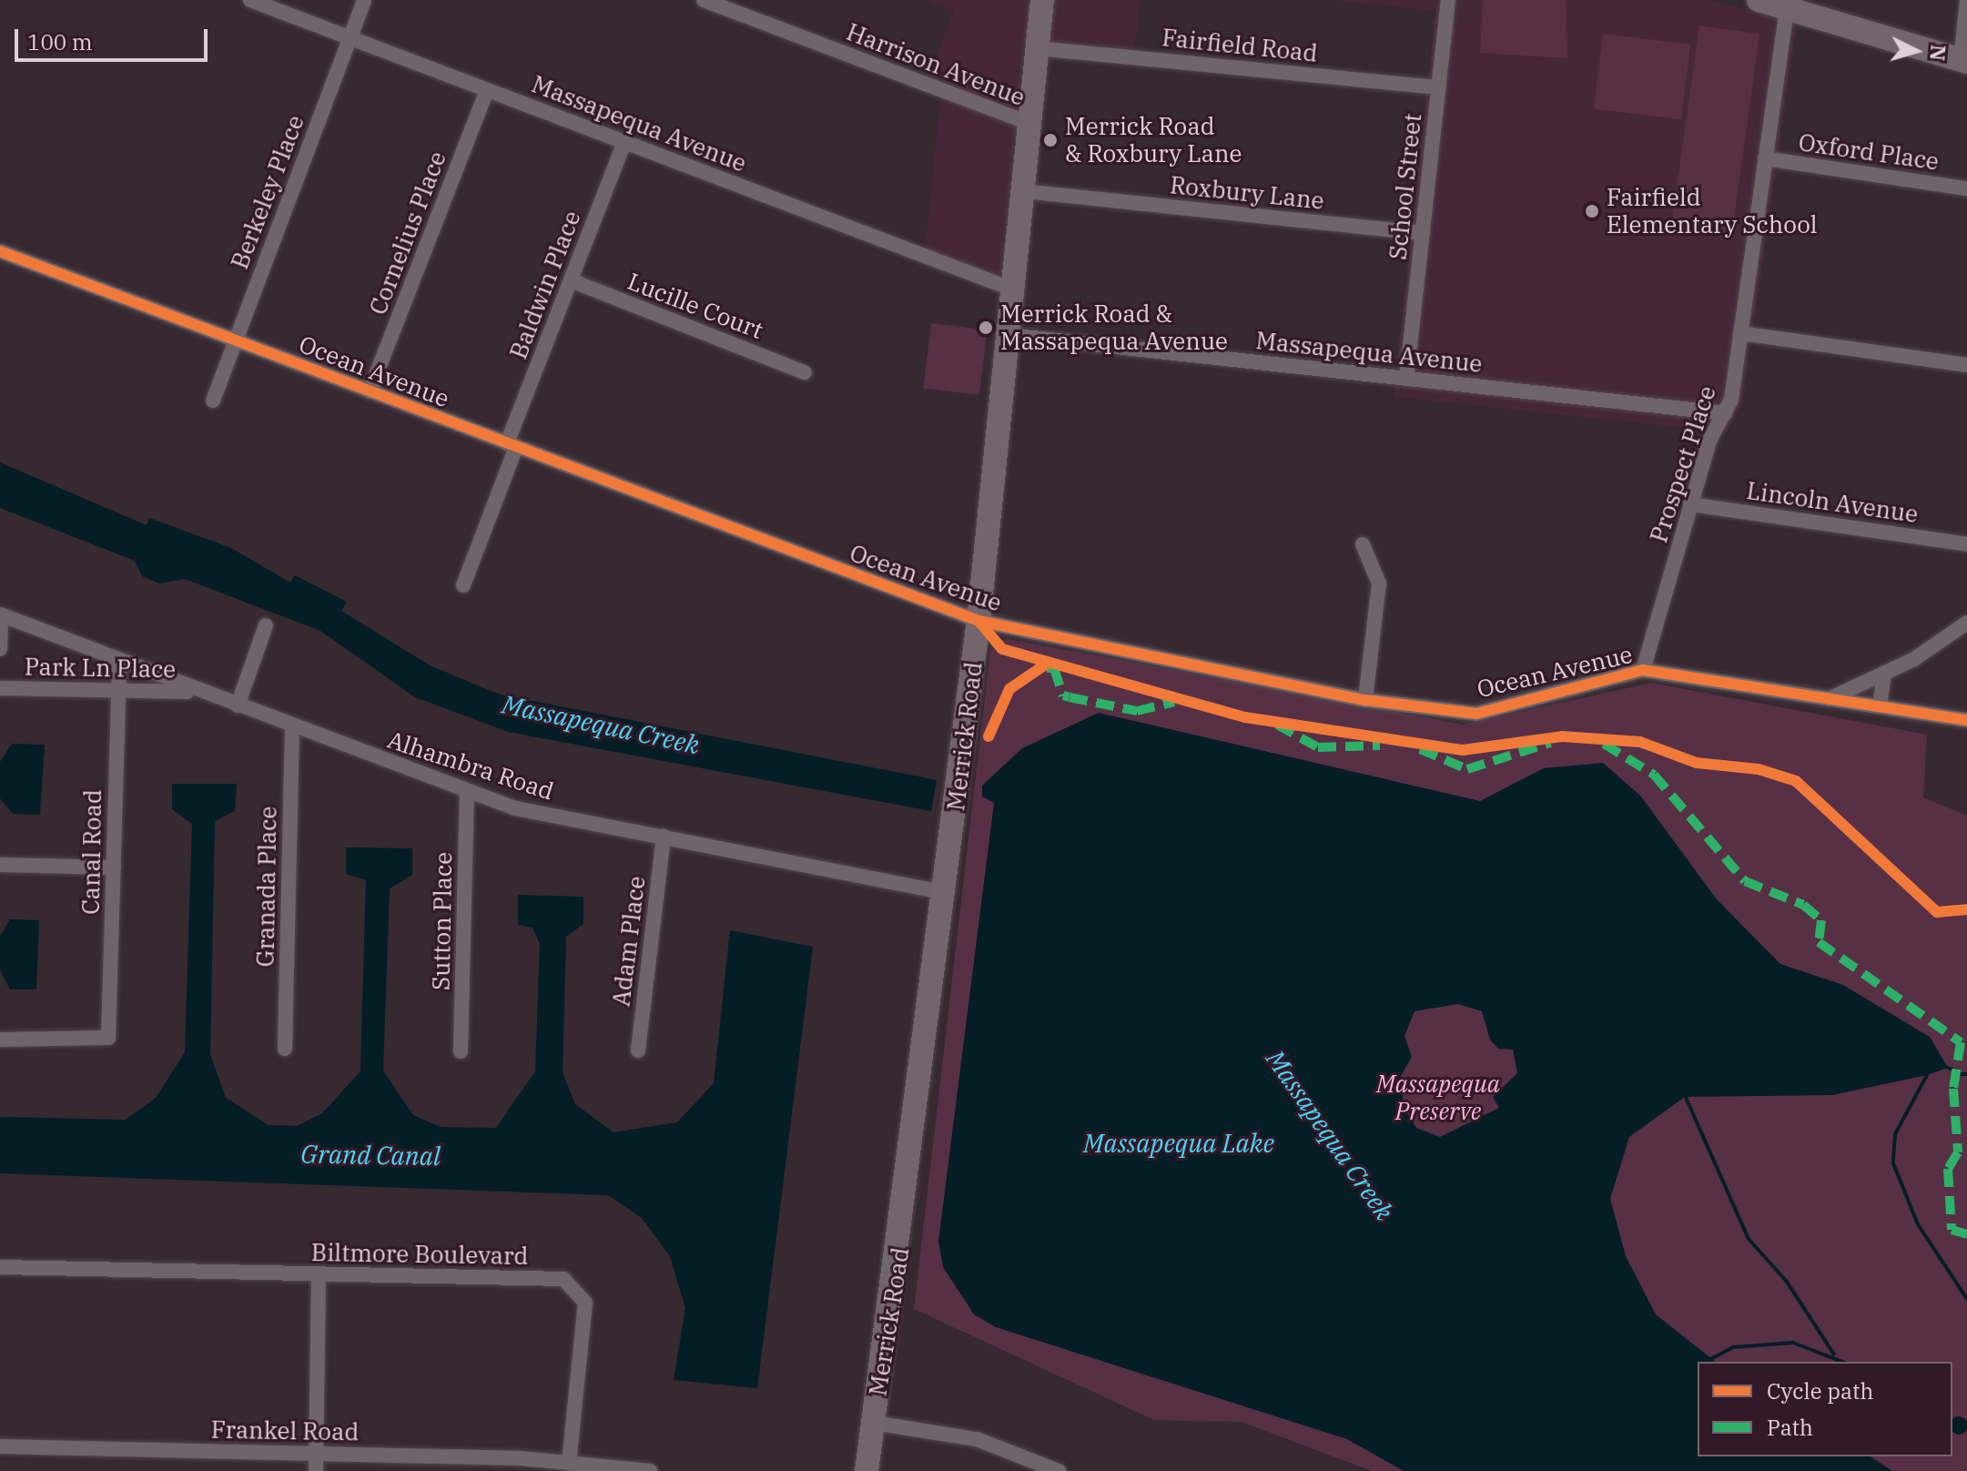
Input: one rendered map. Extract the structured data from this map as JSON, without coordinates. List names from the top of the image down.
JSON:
{
  "streets": {
    "main road": ["Merrick Road"],
    "street": [
      "Fairfield Road",
      "Harrison Avenue",
      "Massapequa Avenue",
      "Oxford Place",
      "School Street",
      "Berkeley Place",
      "Roxbury Lane",
      "Cornelius Place",
      "Baldwin Place",
      "Lucille Court",
      "Ocean Avenue",
      "Prospect Place",
      "Lincoln Avenue",
      "Park Ln Place",
      "Alhambra Road",
      "Canal Road",
      "Granada Place",
      "Sutton Place",
      "Adam Place",
      "Biltmore Boulevard",
      "Frankel Road"
    ]
  },
  "crossings": [
    ["Fairfield Road", "School Street"],
    ["Fairfield Road", "Merrick Road"],
    ["Harrison Avenue", "Merrick Road"],
    ["Massapequa Avenue", "School Street"],
    ["Massapequa Avenue", "Berkeley Place"],
    ["Massapequa Avenue", "Cornelius Place"],
    ["Massapequa Avenue", "Baldwin Place"],
    ["Massapequa Avenue", "Prospect Place"],
    ["Massapequa Avenue", "Merrick Road"],
    ["Oxford Place", "Prospect Place"],
    ["School Street", "Roxbury Lane"],
    ["Berkeley Place", "Ocean Avenue"],
    ["Roxbury Lane", "Merrick Road"],
    ["Cornelius Place", "Ocean Avenue"],
    ["Baldwin Place", "Lucille Court"],
    ["Baldwin Place", "Ocean Avenue"],
    ["Ocean Avenue", "Prospect Place"],
    ["Ocean Avenue", "Merrick Road"],
    ["Prospect Place", "Lincoln Avenue"],
    ["Park Ln Place", "Alhambra Road"],
    ["Park Ln Place", "Canal Road"],
    ["Merrick Road", "Alhambra Road"],
    ["Alhambra Road", "Canal Road"],
    ["Alhambra Road", "Granada Place"],
    ["Alhambra Road", "Sutton Place"],
    ["Alhambra Road", "Adam Place"],
    ["Biltmore Boulevard", "Frankel Road"]
  ],
  "water": ["Massapequa Creek", "Massapequa Lake", "Grand Canal"],
  "parks": ["Massapequa Preserve"],
  "places": ["Merrick Road & Roxbury Lane", "Fairfield Elementary School", "Merrick Road & Massapequa Avenue"],
  "legend": ["Cycle path", "Path"],
  "scale_bar": "100 m",
  "north": "right"
}
